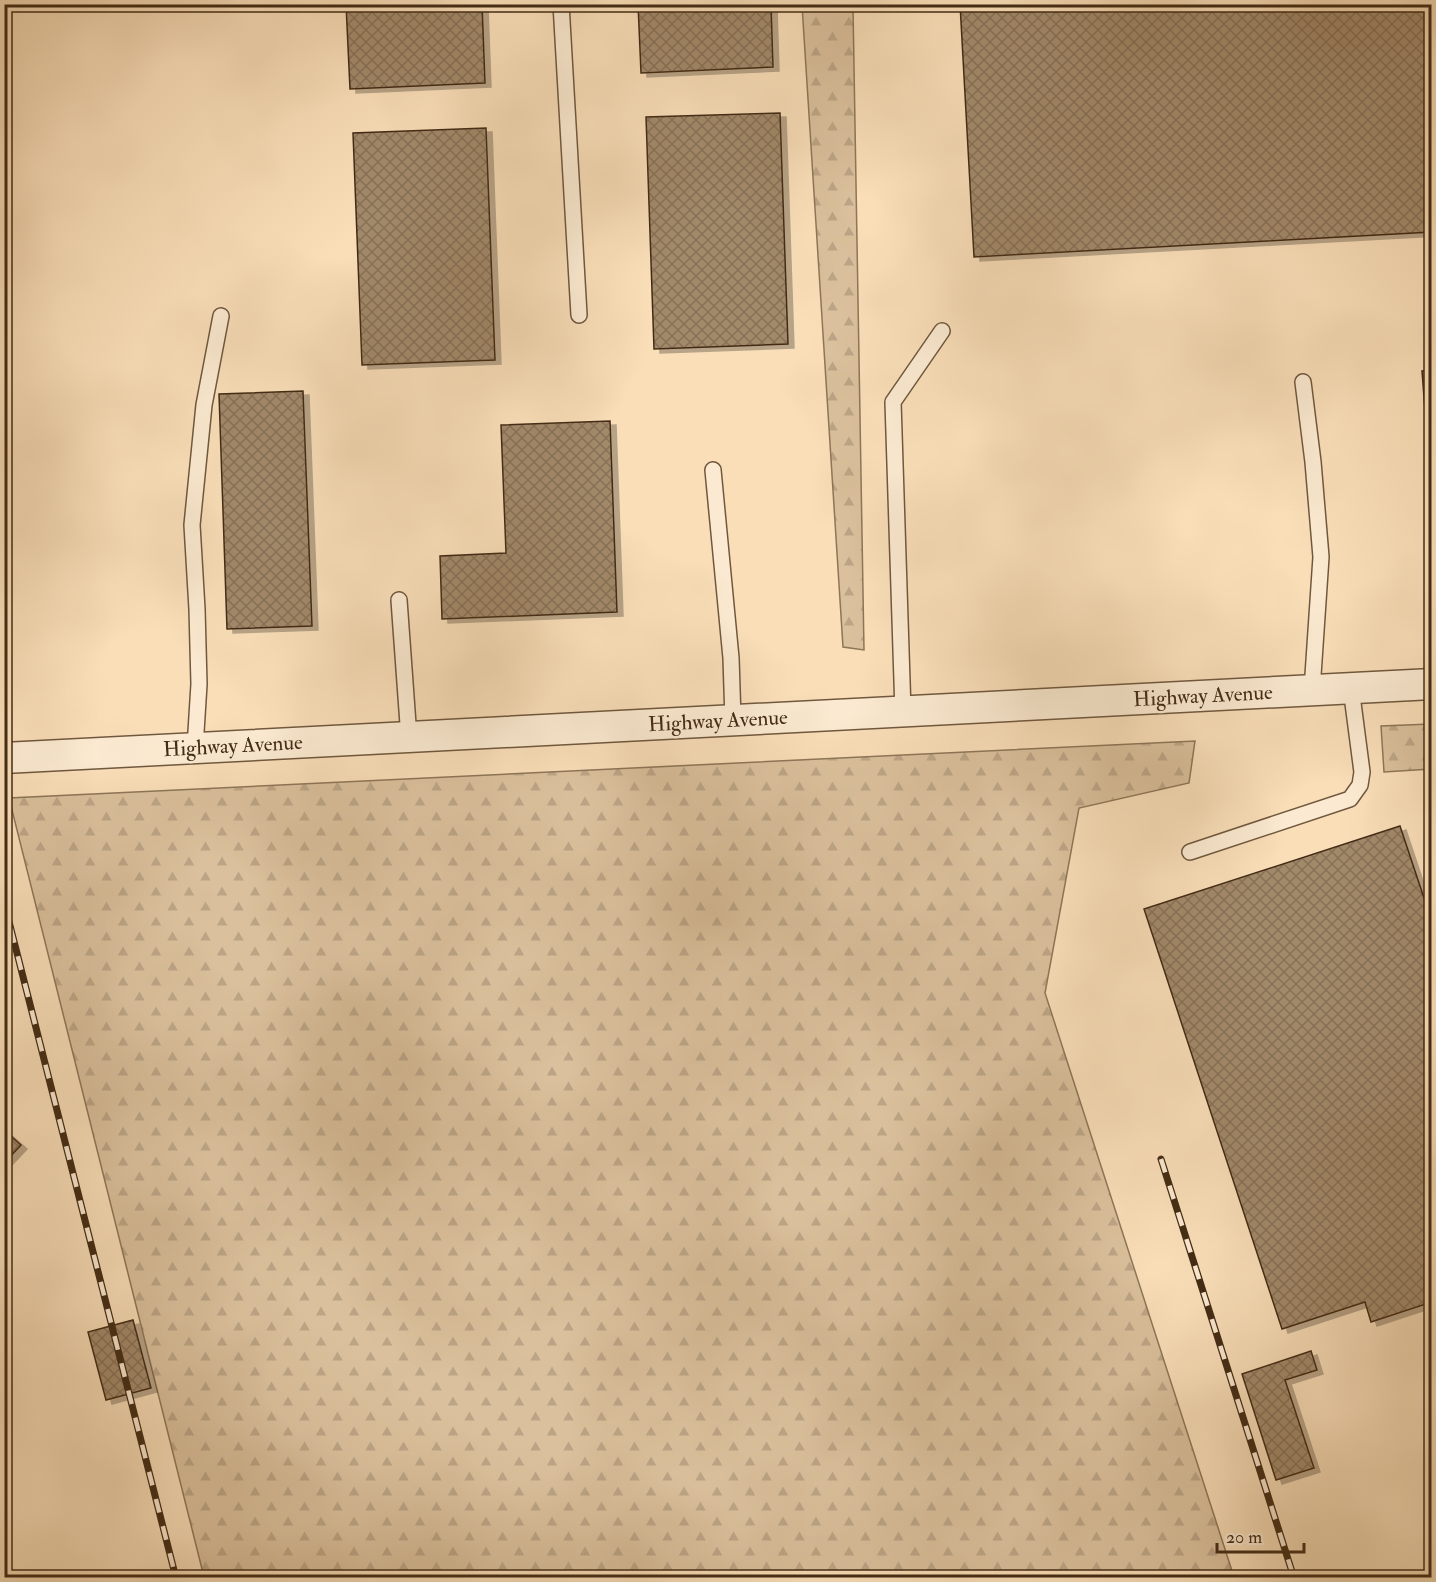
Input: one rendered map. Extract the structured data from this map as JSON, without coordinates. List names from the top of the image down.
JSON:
{
  "streets": {
    "street": ["Highway Avenue"]
  },
  "scale_bar": "20 m"
}
